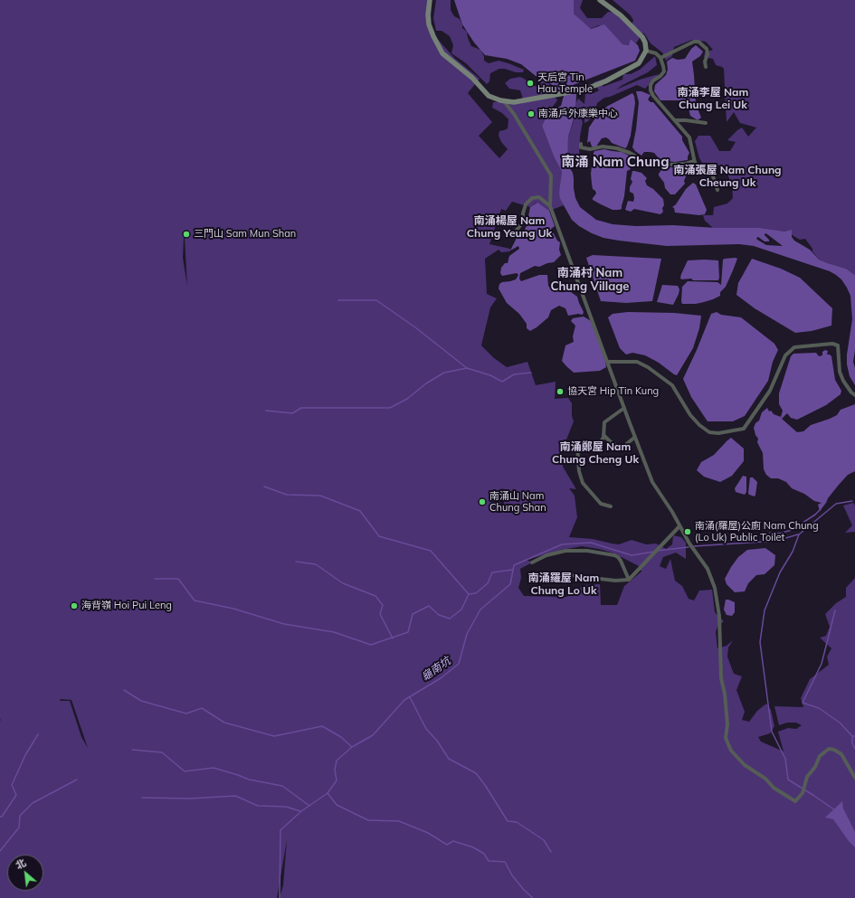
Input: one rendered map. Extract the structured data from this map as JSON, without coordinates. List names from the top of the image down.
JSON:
{
  "districts": [
    "南涌李屋 Nam Chung Lei Uk",
    "南涌 Nam Chung",
    "南涌張屋 Nam Chung Cheung Uk",
    "南涌楊屋 Nam Chung Yeung Uk",
    "南涌村 Nam Chung Village",
    "南涌鄭屋 Nam Chung Cheng Uk",
    "南涌羅屋 Nam Chung Lo Uk"
  ],
  "water": ["龜南坑"],
  "places": [
    "天后宮 Tin Hau Temple",
    "南涌戶外康樂中心",
    "三門山 Sam Mun Shan",
    "協天宮 Hip Tin Kung",
    "南涌山 Nam Chung Shan",
    "南涌(羅屋)公廁 Nam Chung (Lo Uk) Public Toilet",
    "海背嶺 Hoi Pui Leng"
  ],
  "north": "top left"
}
